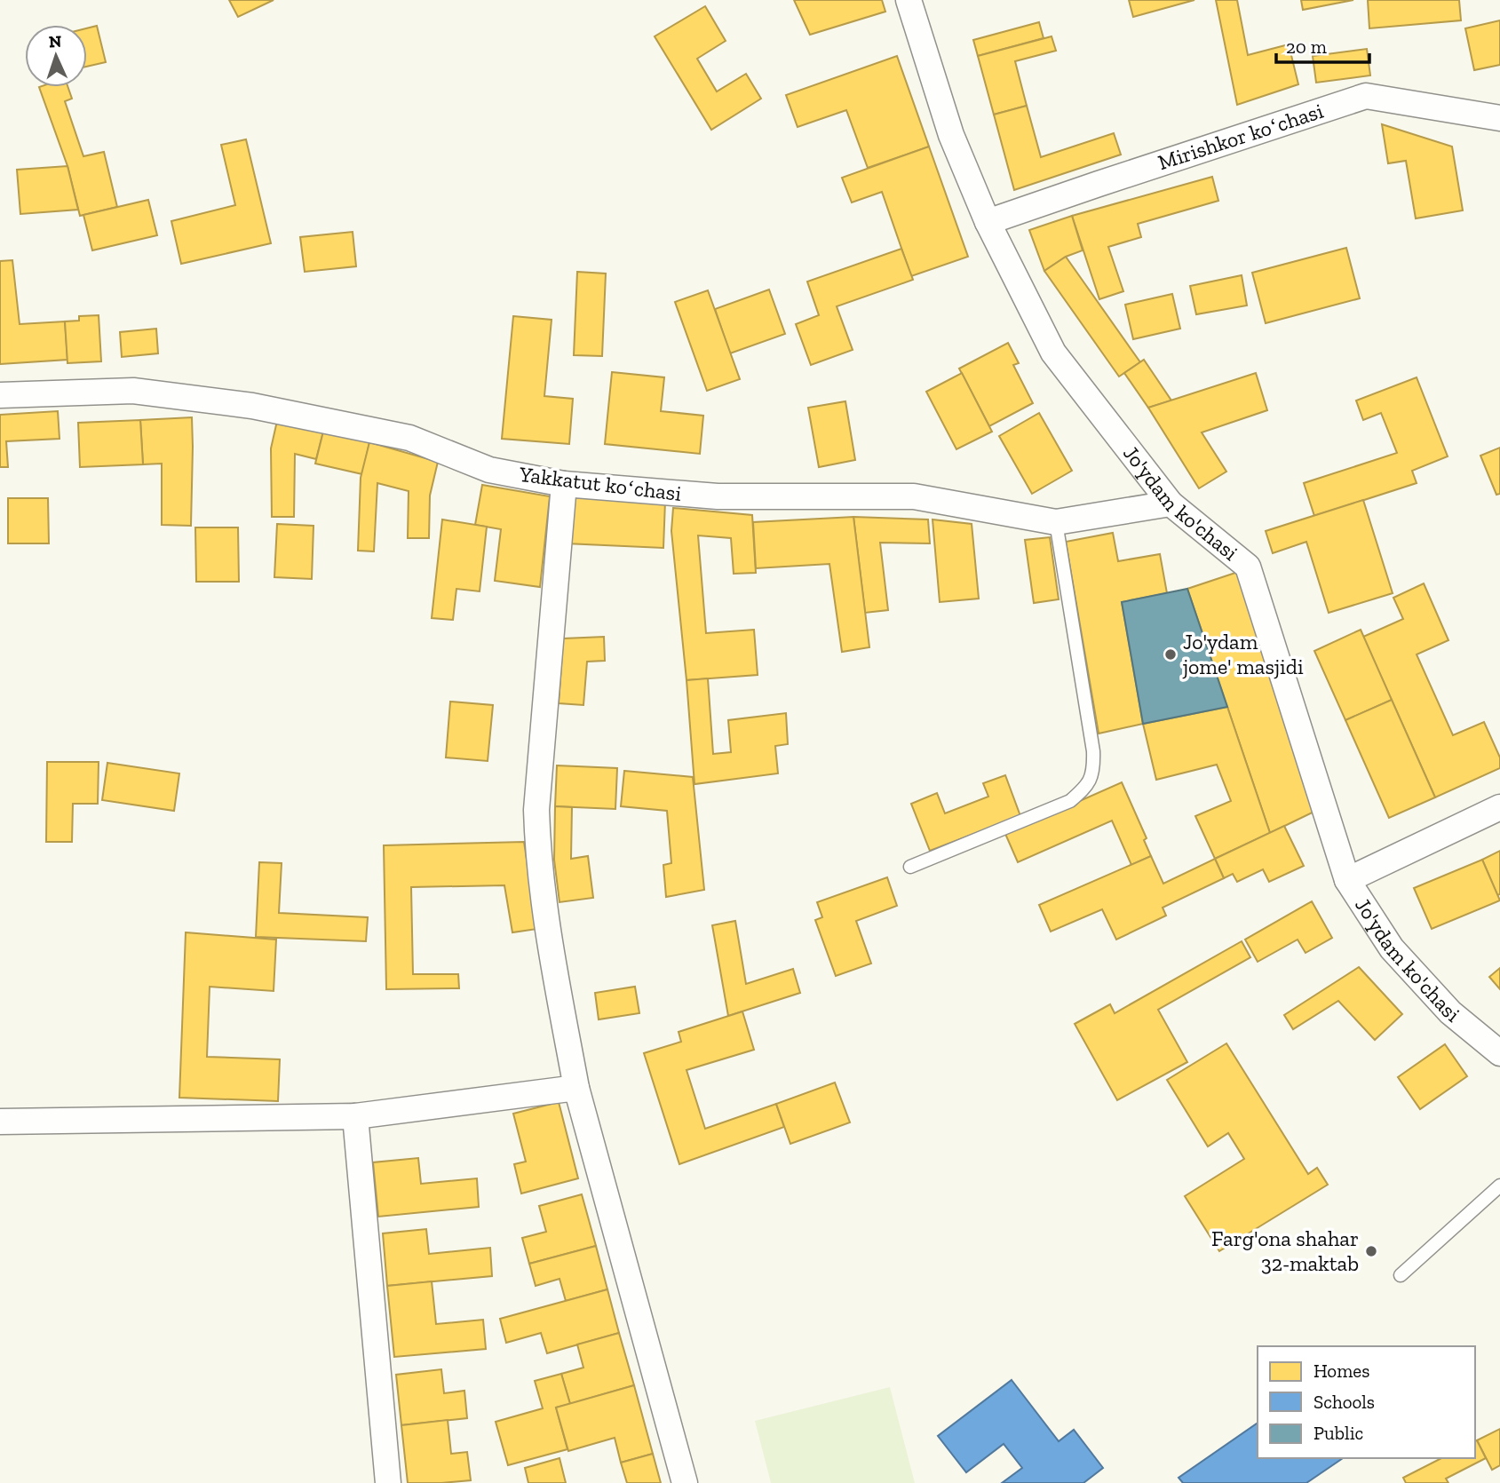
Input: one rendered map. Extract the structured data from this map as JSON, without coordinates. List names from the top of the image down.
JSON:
{
  "streets": {
    "street": ["Mirishkor koʻchasi", "Yakkatut koʻchasi", "Jo'ydam ko'chasi"]
  },
  "crossings": [
    ["Mirishkor koʻchasi", "Jo'ydam ko'chasi"],
    ["Yakkatut koʻchasi", "Jo'ydam ko'chasi"]
  ],
  "places": ["Jo'ydam jome' masjidi", "Farg'ona shahar 32-maktab"],
  "legend": ["Homes", "Schools", "Public"],
  "scale_bar": "20 m",
  "north": "top"
}
